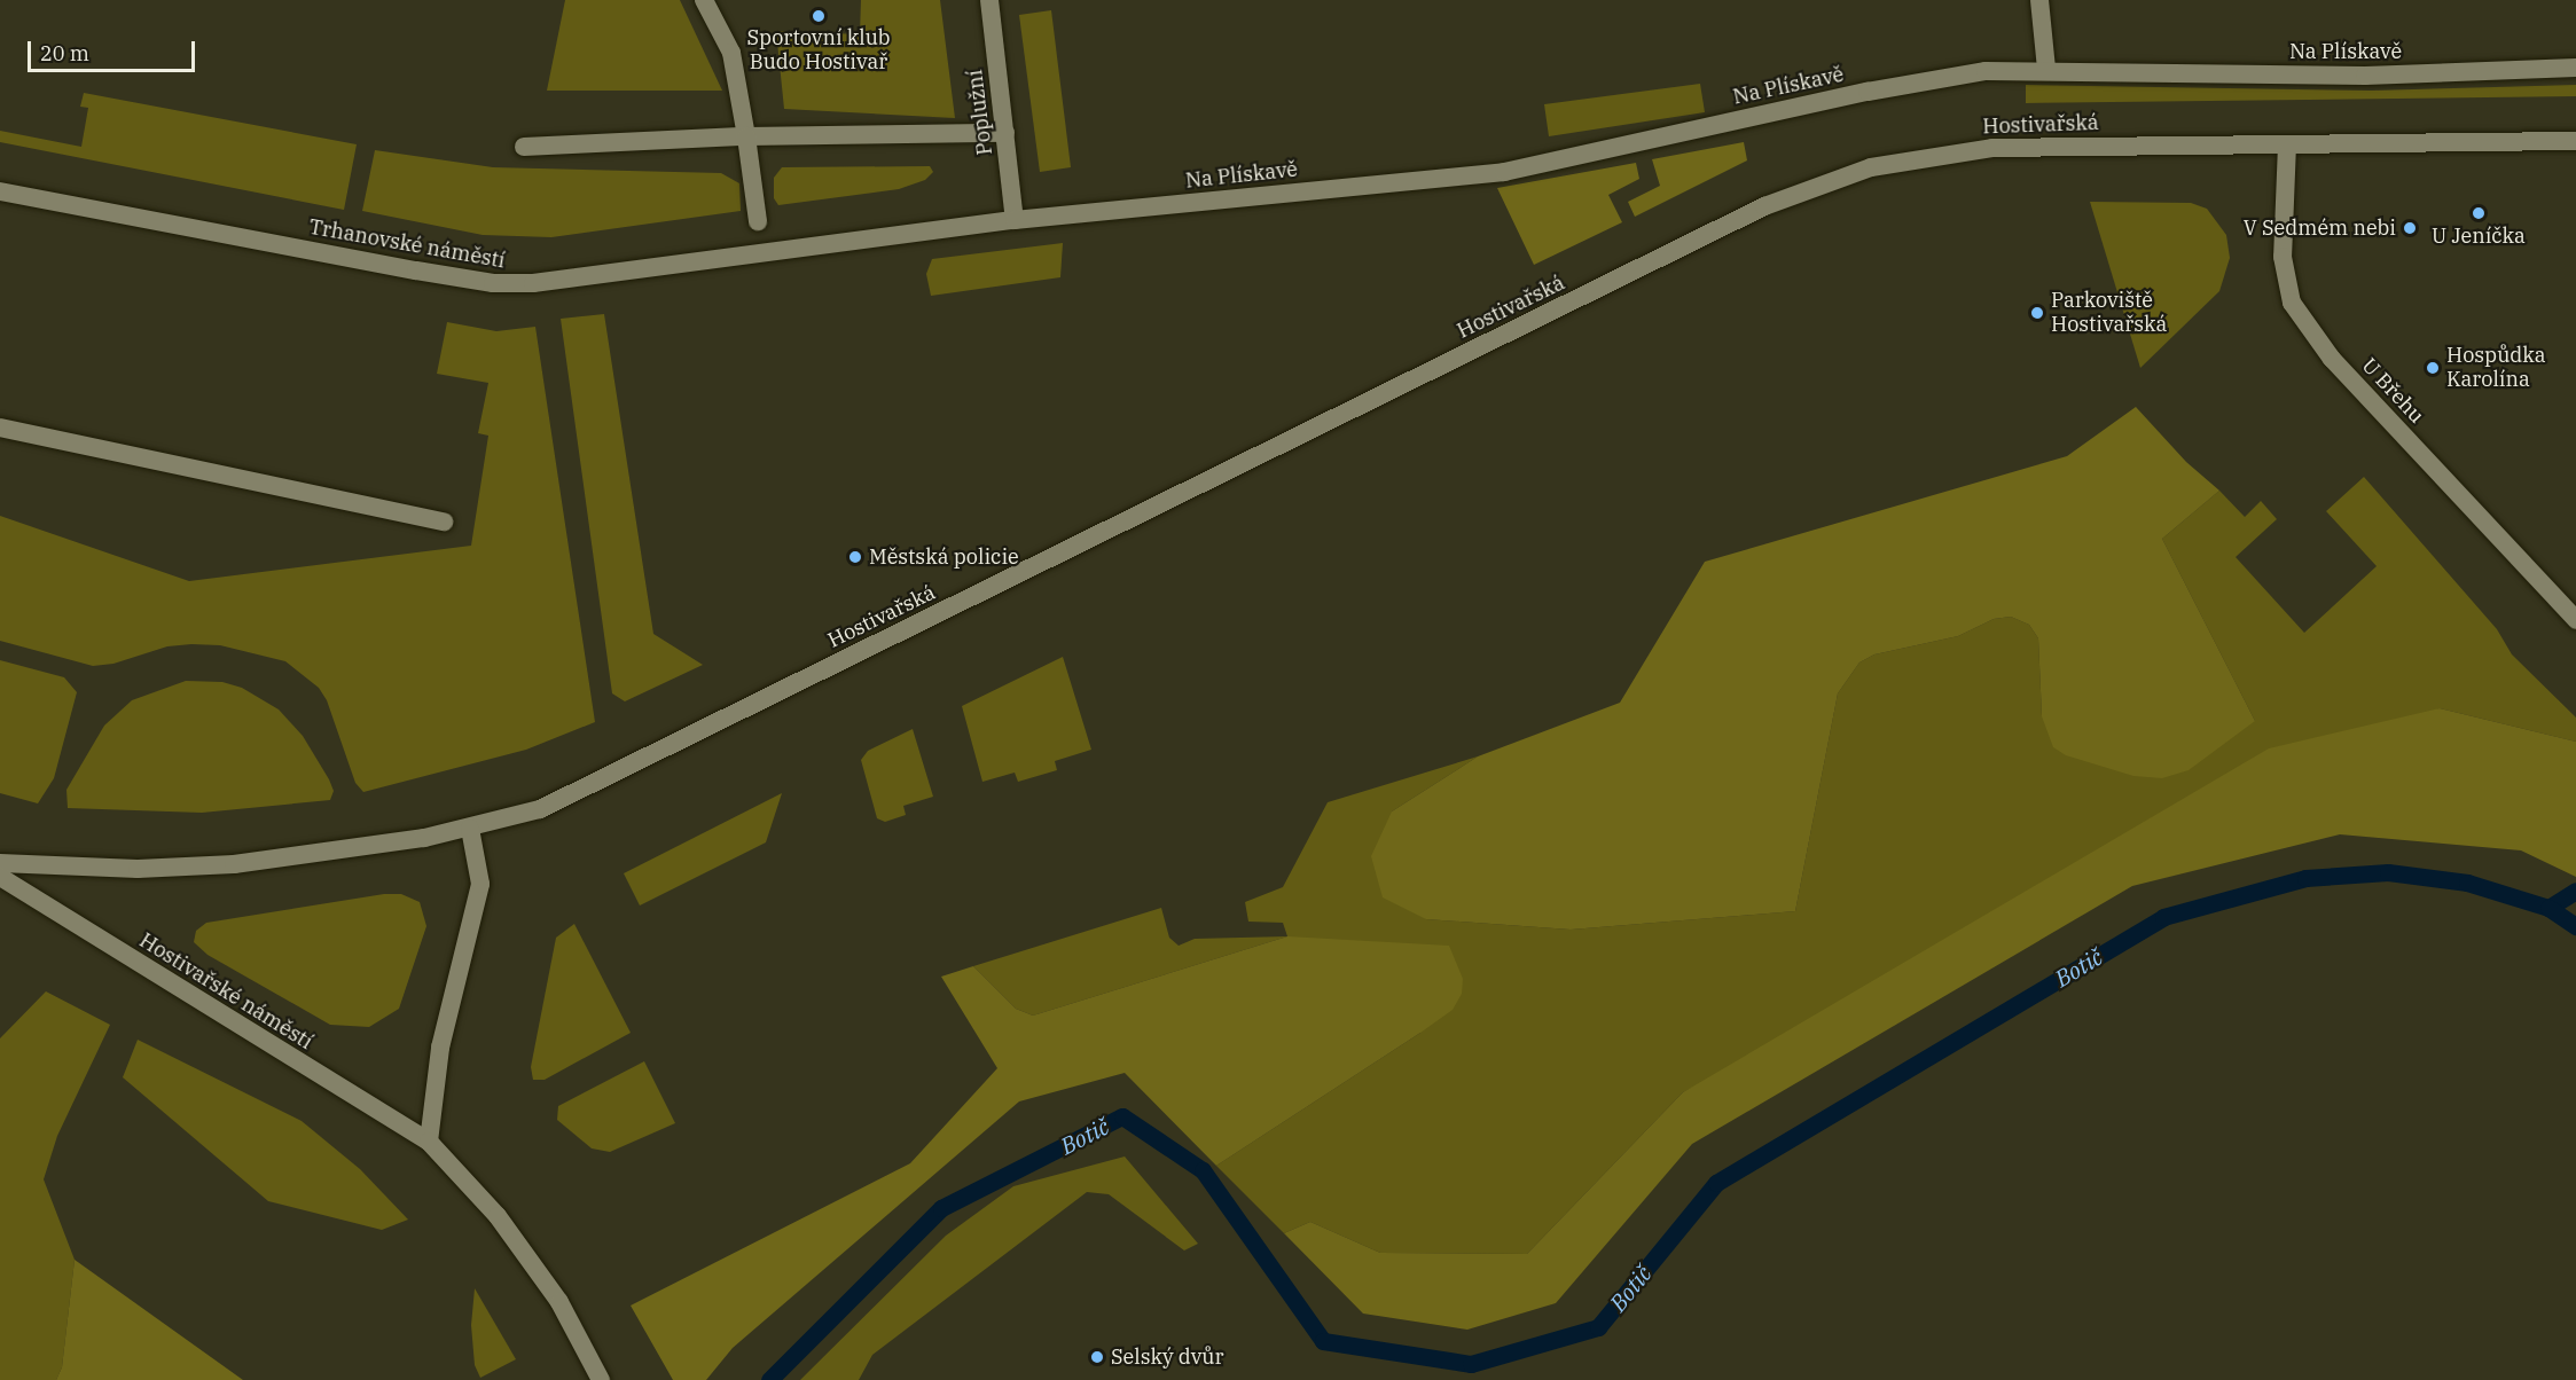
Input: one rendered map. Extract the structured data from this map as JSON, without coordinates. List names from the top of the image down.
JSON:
{
  "streets": {
    "street": [
      "Na Plískavě",
      "Poplužní",
      "Hostivařská",
      "Trhanovské náměstí",
      "U Břehu",
      "Hostivařské náměstí"
    ]
  },
  "crossings": [
    ["Na Plískavě", "Poplužní"],
    ["Na Plískavě", "Trhanovské náměstí"],
    ["Poplužní", "Trhanovské náměstí"],
    ["Hostivařská", "U Břehu"]
  ],
  "water": ["Botič"],
  "places": [
    "Sportovní klub Budo Hostivař",
    "U Jeníčka",
    "V Sedmém nebi",
    "Parkoviště Hostivařská",
    "Hospůdka Karolína",
    "Městská policie",
    "Selský dvůr"
  ],
  "scale_bar": "20 m"
}
